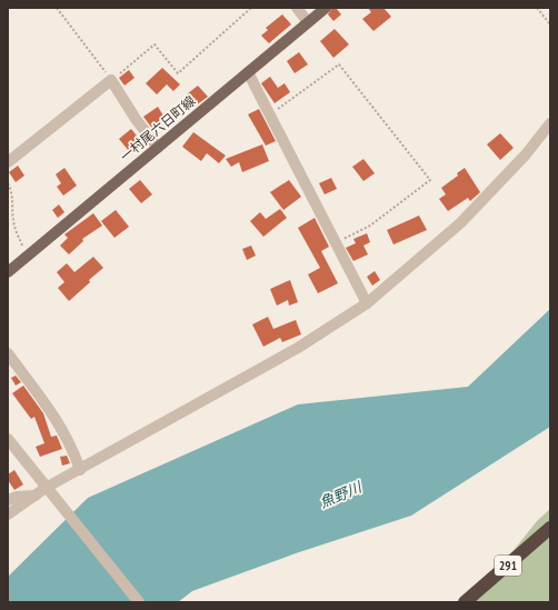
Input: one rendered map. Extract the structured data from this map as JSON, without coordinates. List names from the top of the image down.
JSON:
{
  "streets": {
    "highway": ["291"],
    "main road": ["一村尾六日町線"]
  },
  "water": ["魚野川"]
}
